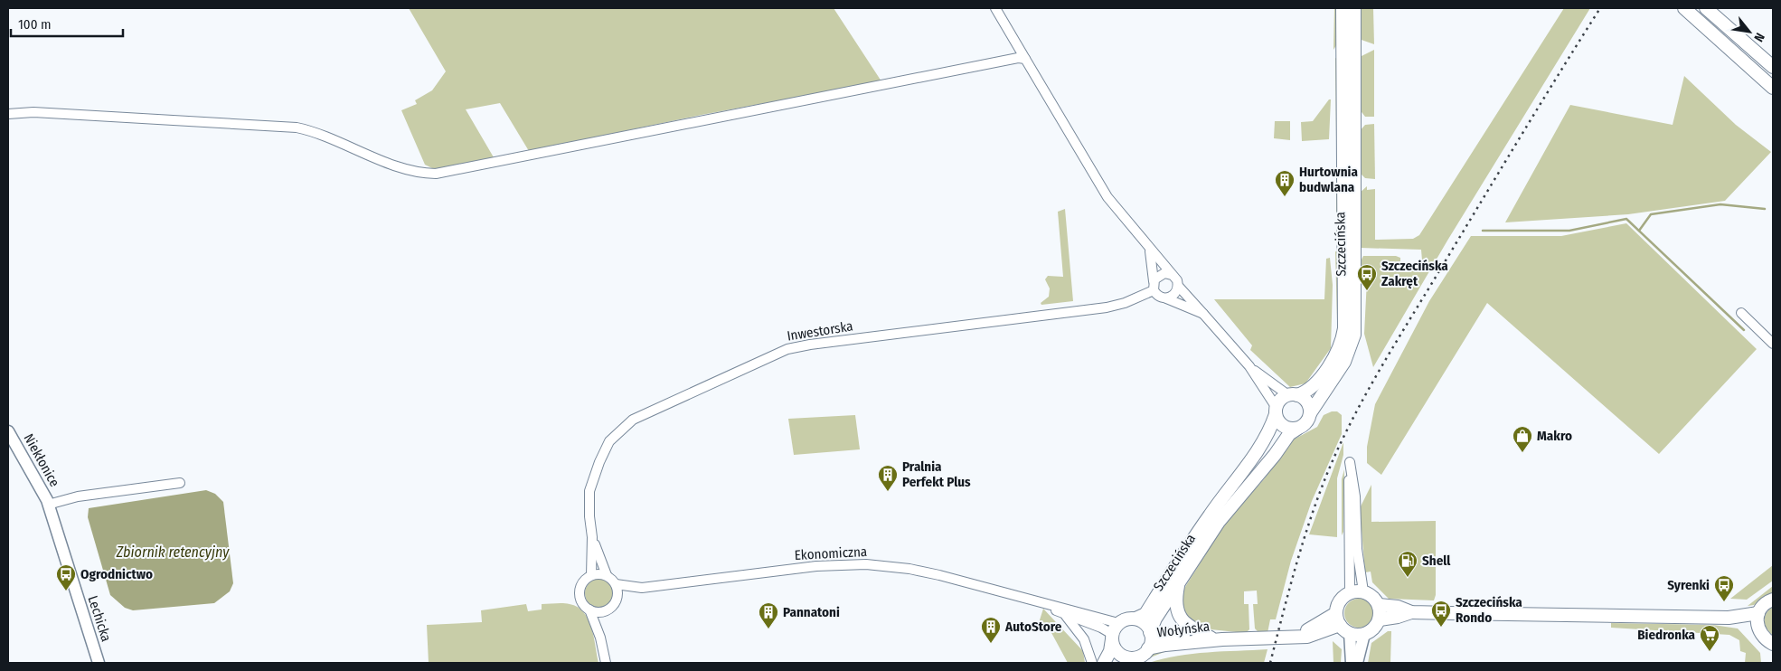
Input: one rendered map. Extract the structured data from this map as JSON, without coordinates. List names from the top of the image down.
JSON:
{
  "streets": {
    "main road": ["Szczecińska", "Wołyńska"],
    "street": [
      "Inwestorska",
      "Niekłonice",
      "Ekonomiczna",
      "Lechicka"
    ]
  },
  "crossings": [
    ["Szczecińska", "Ekonomiczna"],
    ["Szczecińska", "Wołyńska"],
    ["Inwestorska", "Ekonomiczna"],
    ["Niekłonice", "Lechicka"],
    ["Ekonomiczna", "Wołyńska"]
  ],
  "water": ["Zbiornik retencyjny"],
  "places": {
    "building": [
      "Hurtownia budwlana",
      "Pralnia Perfekt Plus",
      "Pannatoni",
      "AutoStore"
    ],
    "bus stop": [
      "Szczecińska Zakręt",
      "Ogrodnictwo",
      "Syrenki",
      "Szczecińska Rondo"
    ],
    "shop": ["Makro"],
    "fuel station": ["Shell"],
    "supermarket": ["Biedronka"]
  },
  "scale_bar": "100 m",
  "north": "bottom right"
}
